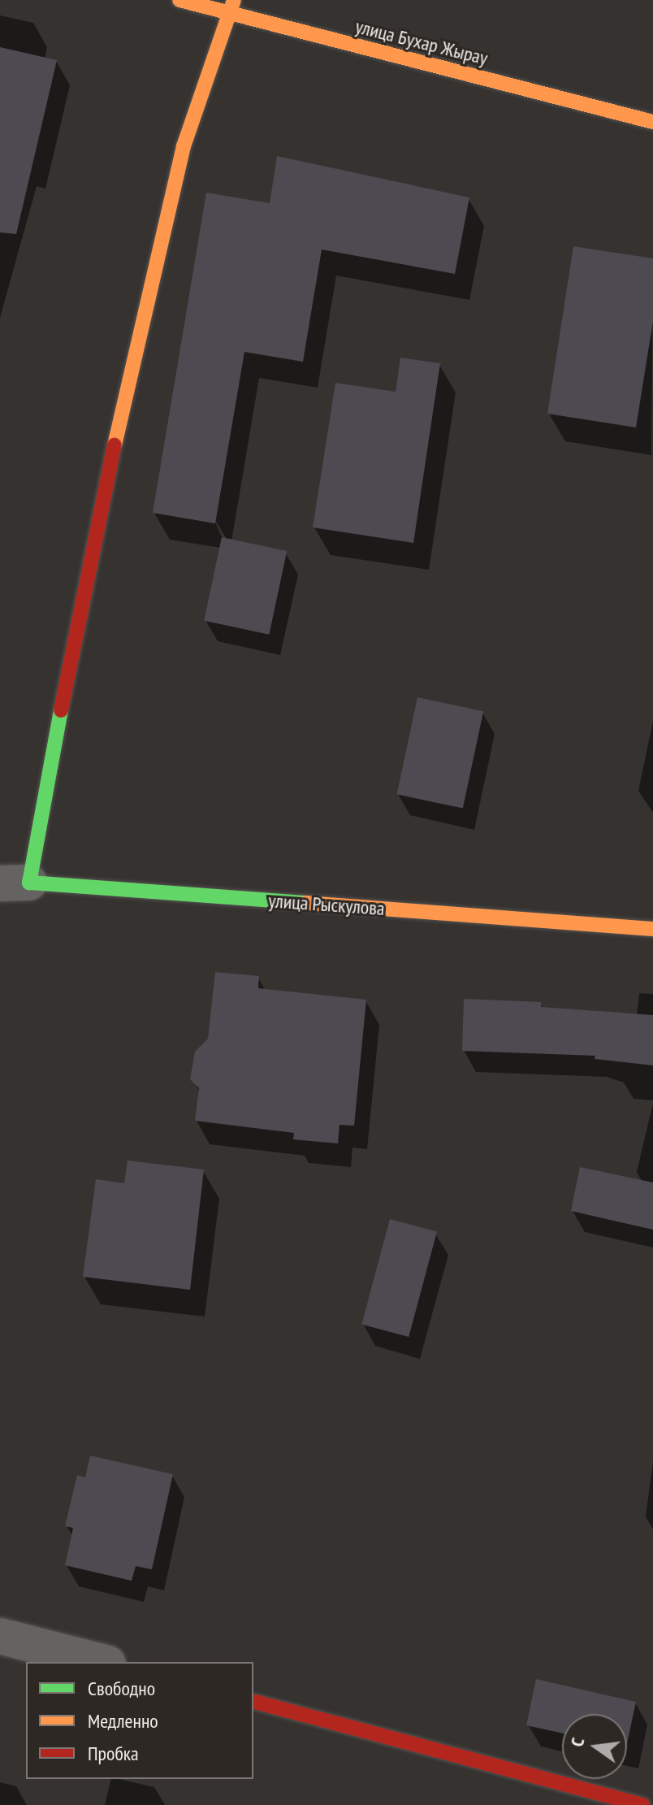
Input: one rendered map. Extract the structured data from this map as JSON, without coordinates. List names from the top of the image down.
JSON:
{
  "streets": {
    "street": ["улица Бухар Жырау", "улица Рыскулова"]
  },
  "legend": ["Свободно", "Медленно", "Пробка"],
  "north": "left"
}
